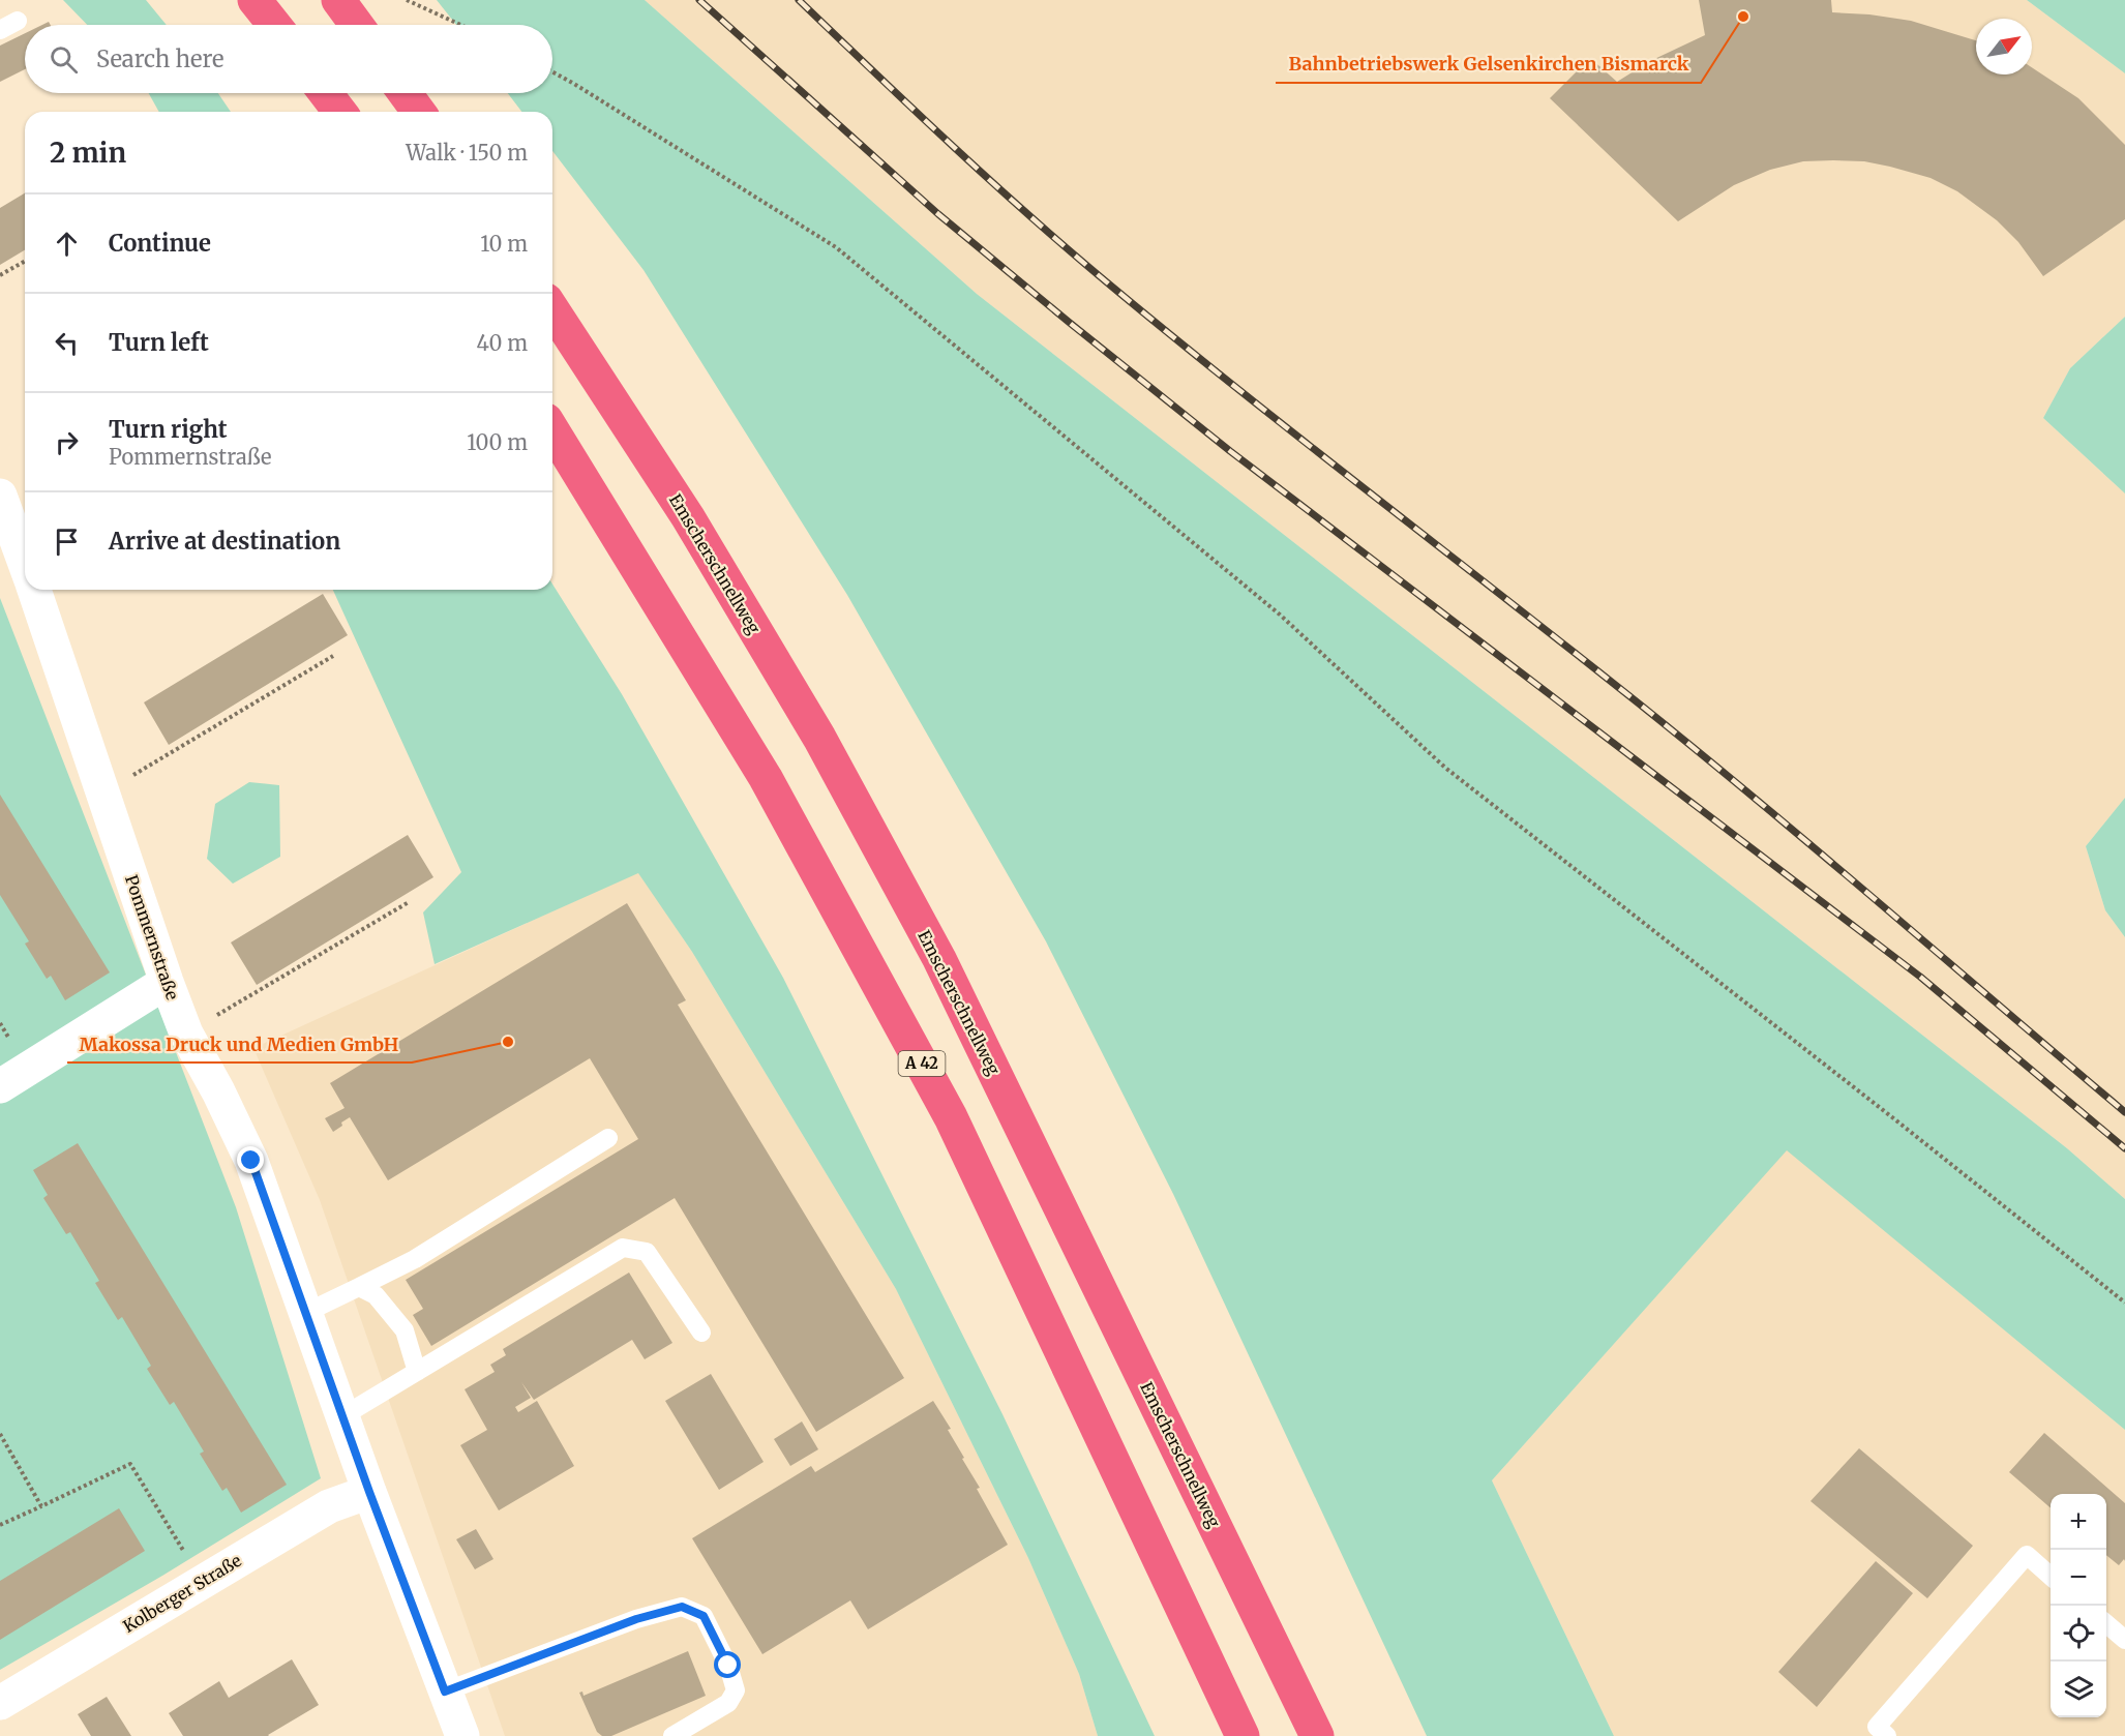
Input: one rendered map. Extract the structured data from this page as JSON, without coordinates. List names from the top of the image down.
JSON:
{
  "streets": {
    "highway": ["Emscherschnellweg", "A 42"],
    "street": ["Pommernstraße", "Kolberger Straße"]
  },
  "crossings": [
    ["Pommernstraße", "Kolberger Straße"]
  ],
  "places": ["Bahnbetriebswerk Gelsenkirchen Bismarck", "Makossa Druck und Medien GmbH"],
  "north": "top right",
  "page": {
    "search": "Search here",
    "heading": ["2 min", "Walk · 150 m"],
    "list": [
      ["Continue", "10 m"],
      ["Turn left", "40 m"],
      ["Turn right", "Pommernstraße", "100 m"],
      "Arrive at destination"
    ],
    "map_buttons": ["+", "−"]
  }
}
